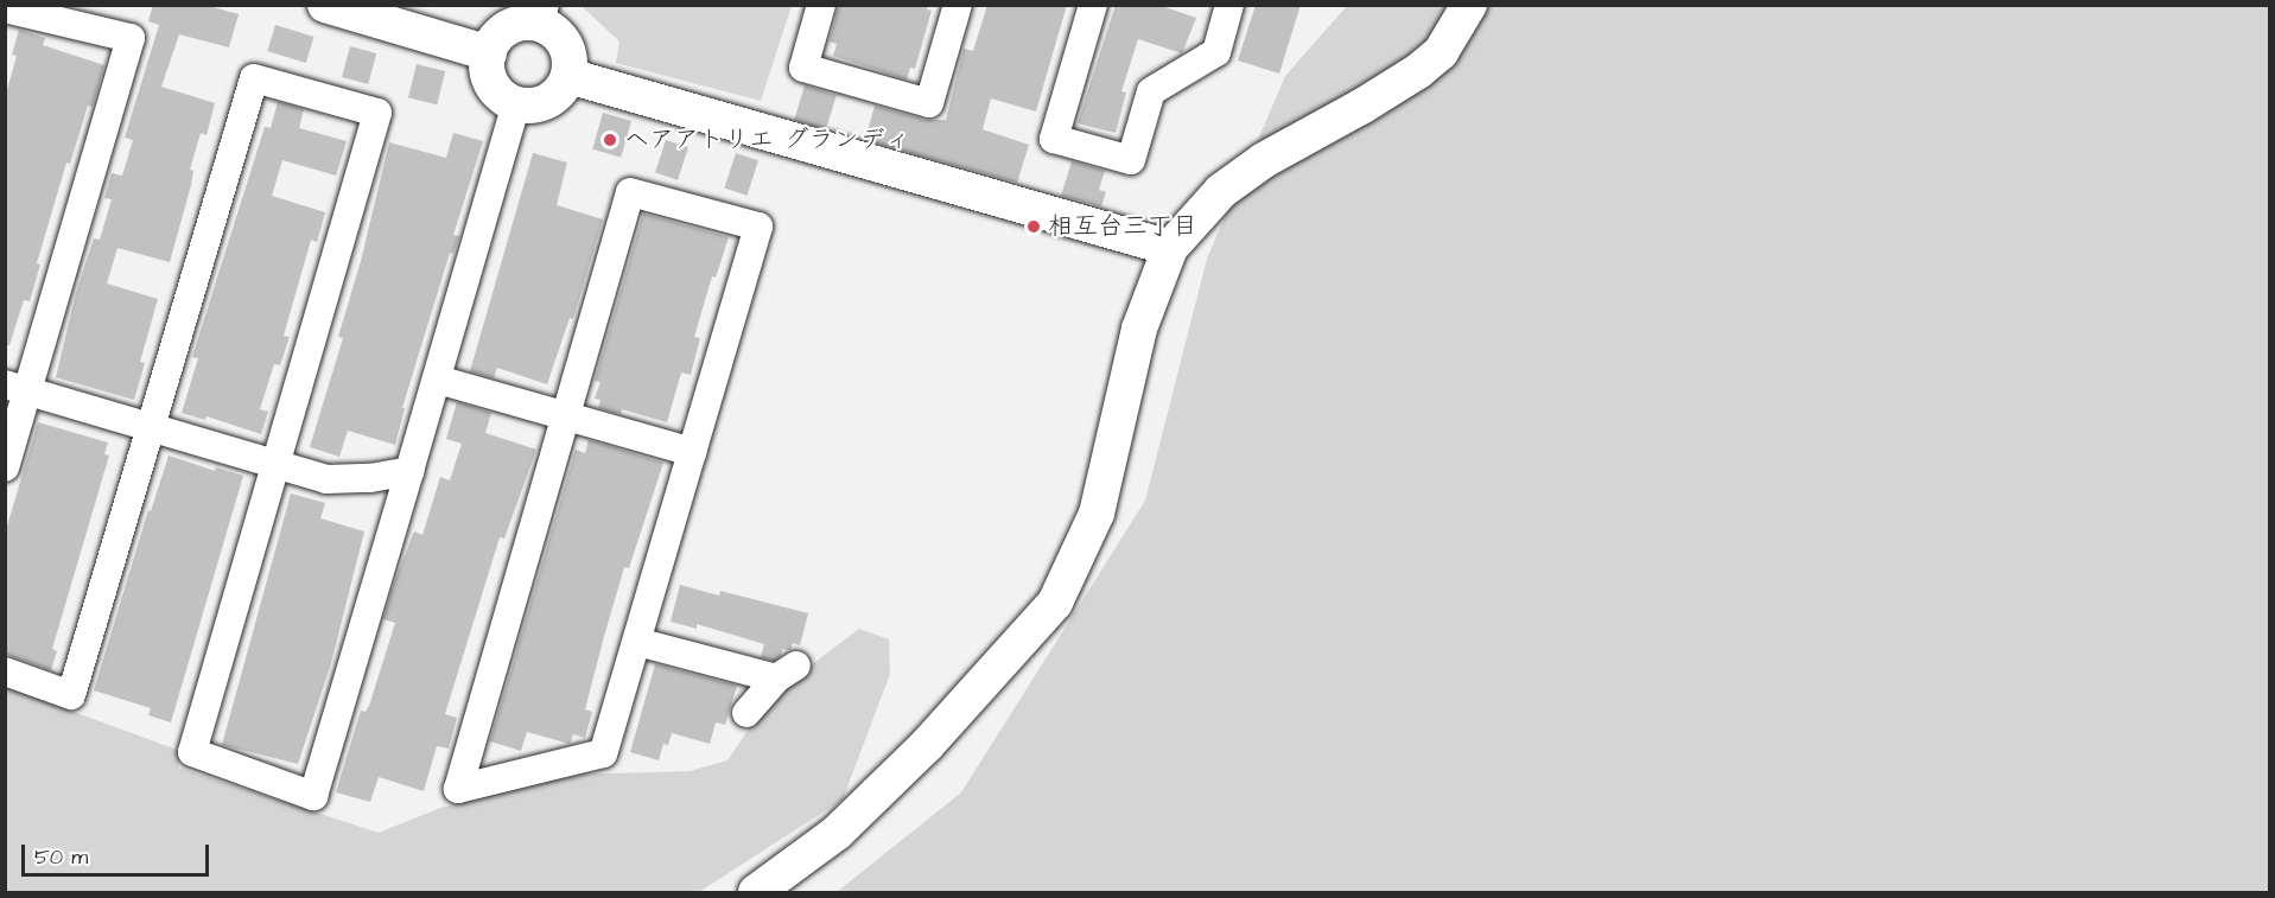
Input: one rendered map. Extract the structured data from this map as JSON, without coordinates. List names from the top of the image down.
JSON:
{
  "places": ["ヘアアトリエ グランディ", "相互台三丁目"],
  "scale_bar": "50 m"
}
